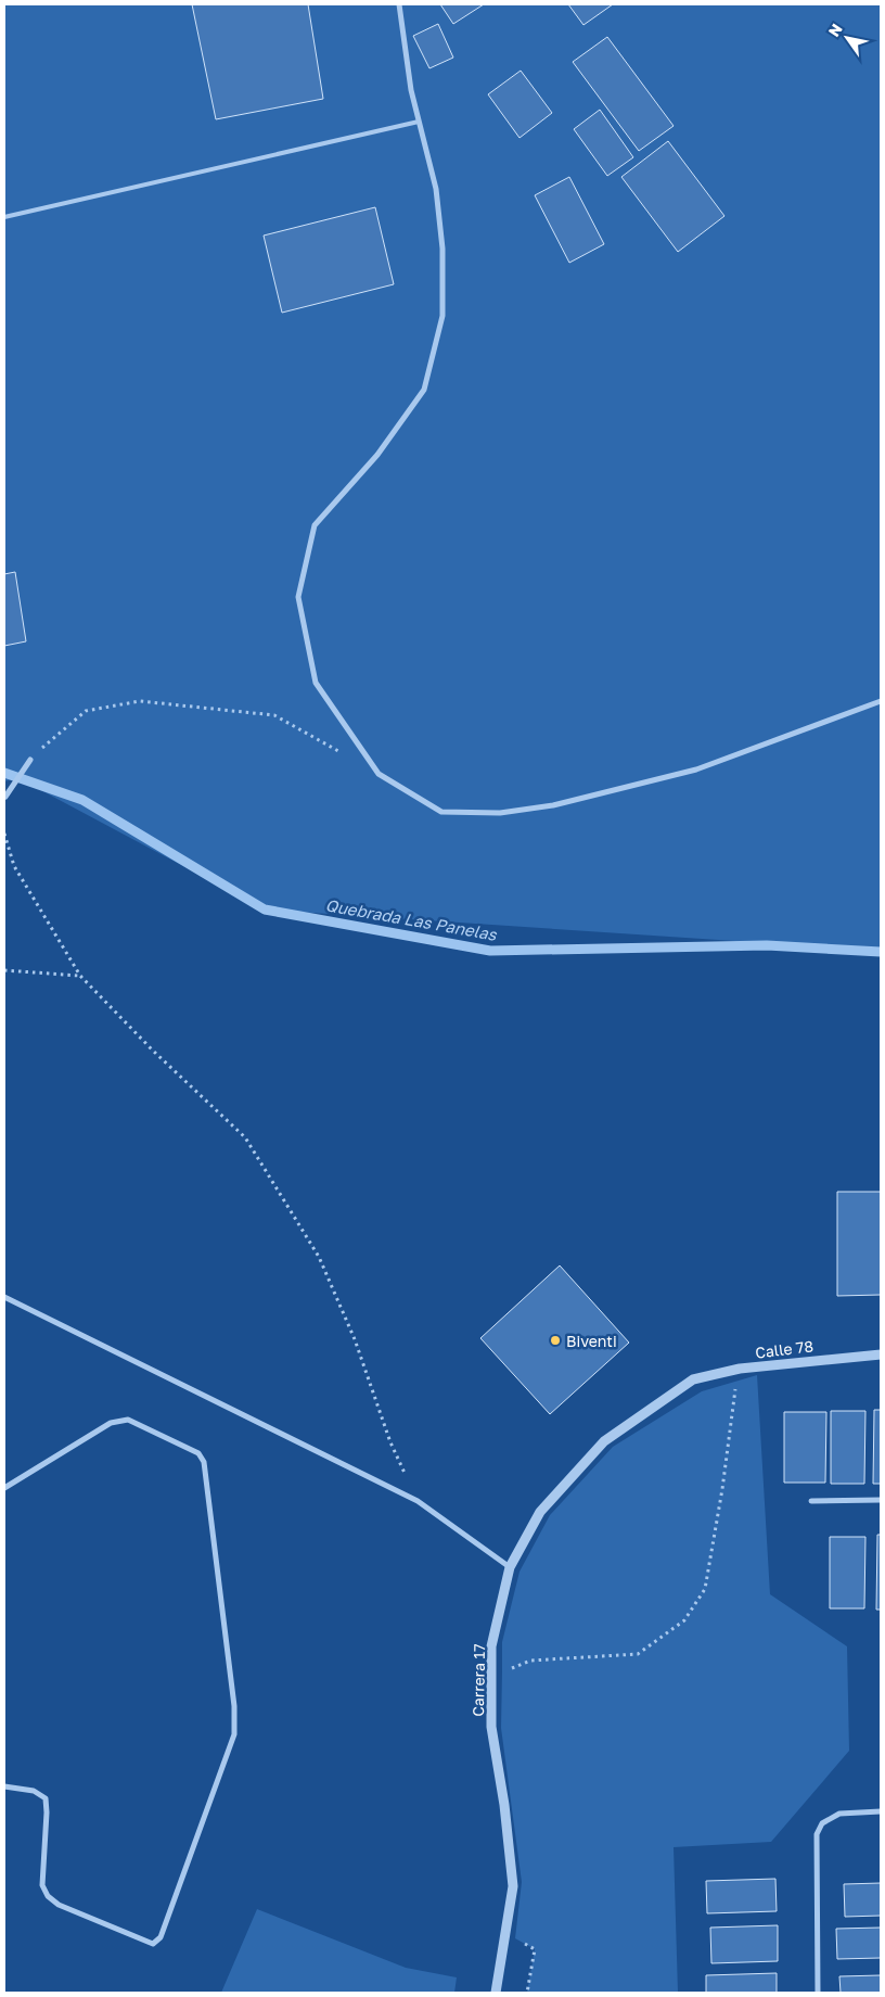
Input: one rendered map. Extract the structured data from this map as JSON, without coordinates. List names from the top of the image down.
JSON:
{
  "streets": {
    "street": ["Calle 78", "Carrera 17"]
  },
  "crossings": [
    ["Calle 78", "Carrera 17"]
  ],
  "water": ["Quebrada Las Panelas"],
  "places": ["Biventi"],
  "north": "top left"
}
